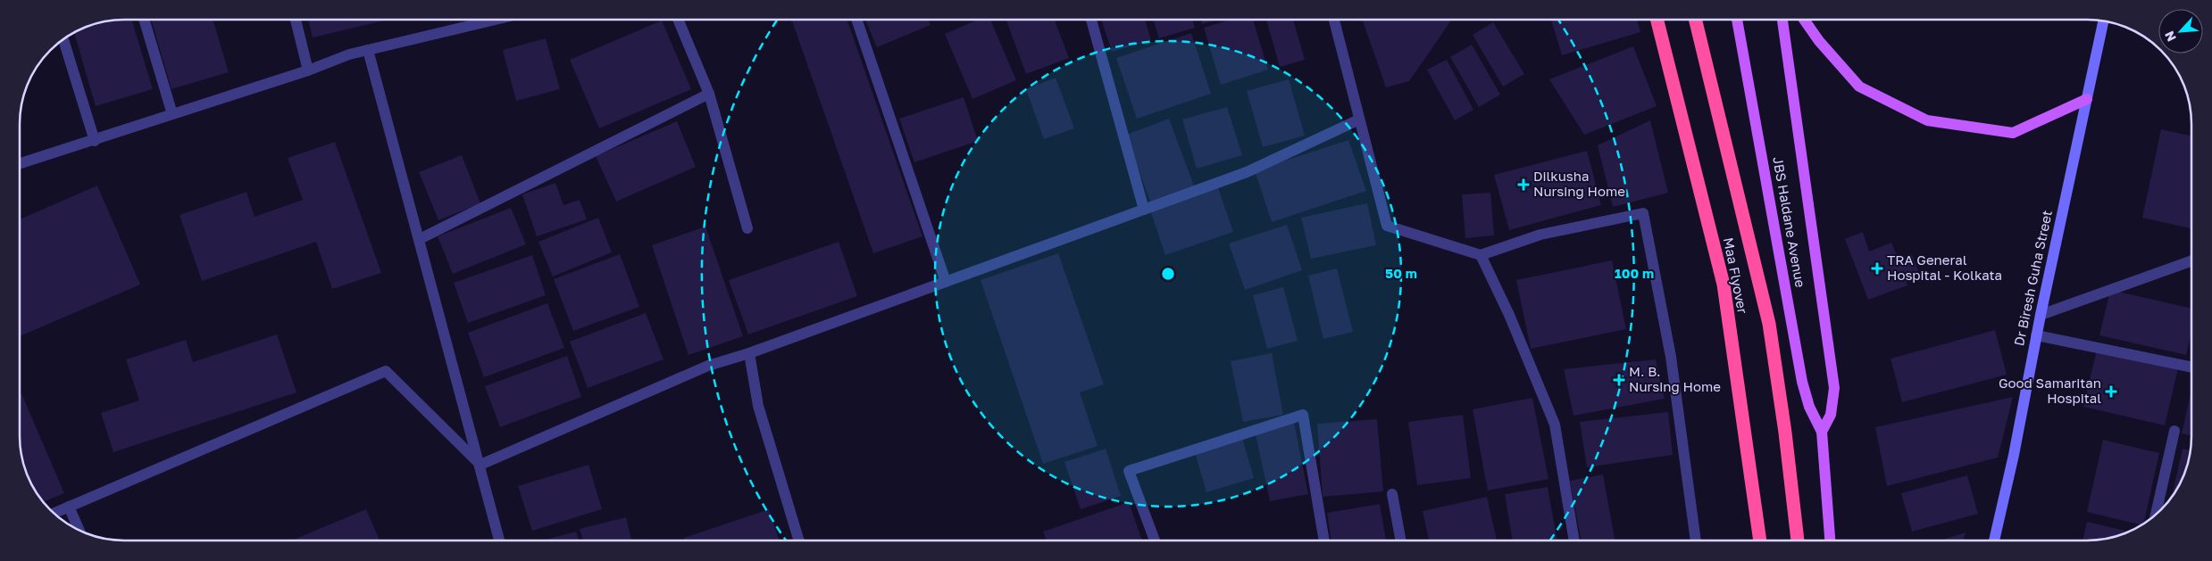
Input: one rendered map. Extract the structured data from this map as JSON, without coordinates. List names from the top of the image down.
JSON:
{
  "streets": {
    "highway": ["Maa Flyover"],
    "main road": ["JBS Haldane Avenue", "Dr Biresh Guha Street"]
  },
  "places": {
    "health": [
      "Dilkusha Nursing Home",
      "TRA General Hospital - Kolkata",
      "M. B. Nursing Home",
      "Good Samaritan Hospital"
    ]
  },
  "north": "bottom left",
  "rings": ["50 m", "100 m"]
}
